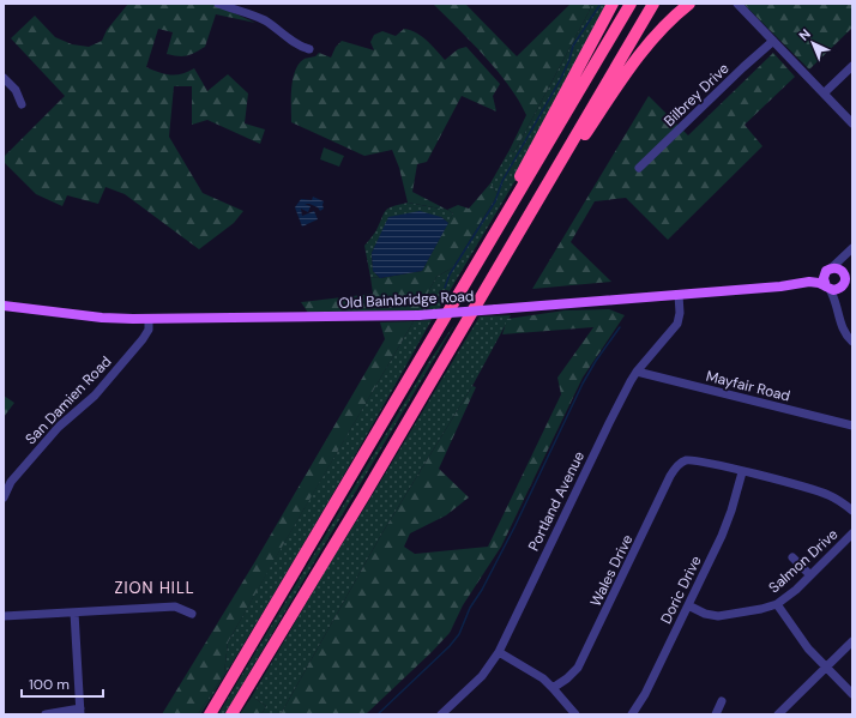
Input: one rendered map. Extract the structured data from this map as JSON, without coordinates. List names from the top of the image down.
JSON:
{
  "streets": {
    "main road": ["Old Bainbridge Road"],
    "street": [
      "Bilbrey Drive",
      "Mayfair Road",
      "San Damien Road",
      "Portland Avenue",
      "Salmon Drive",
      "Wales Drive",
      "Doric Drive"
    ]
  },
  "crossings": [
    ["Old Bainbridge Road", "San Damien Road"],
    ["Old Bainbridge Road", "Portland Avenue"],
    ["Mayfair Road", "Portland Avenue"],
    ["Salmon Drive", "Doric Drive"],
    ["Wales Drive", "Doric Drive"]
  ],
  "districts": ["ZION HILL"],
  "scale_bar": "100 m",
  "north": "top left"
}
